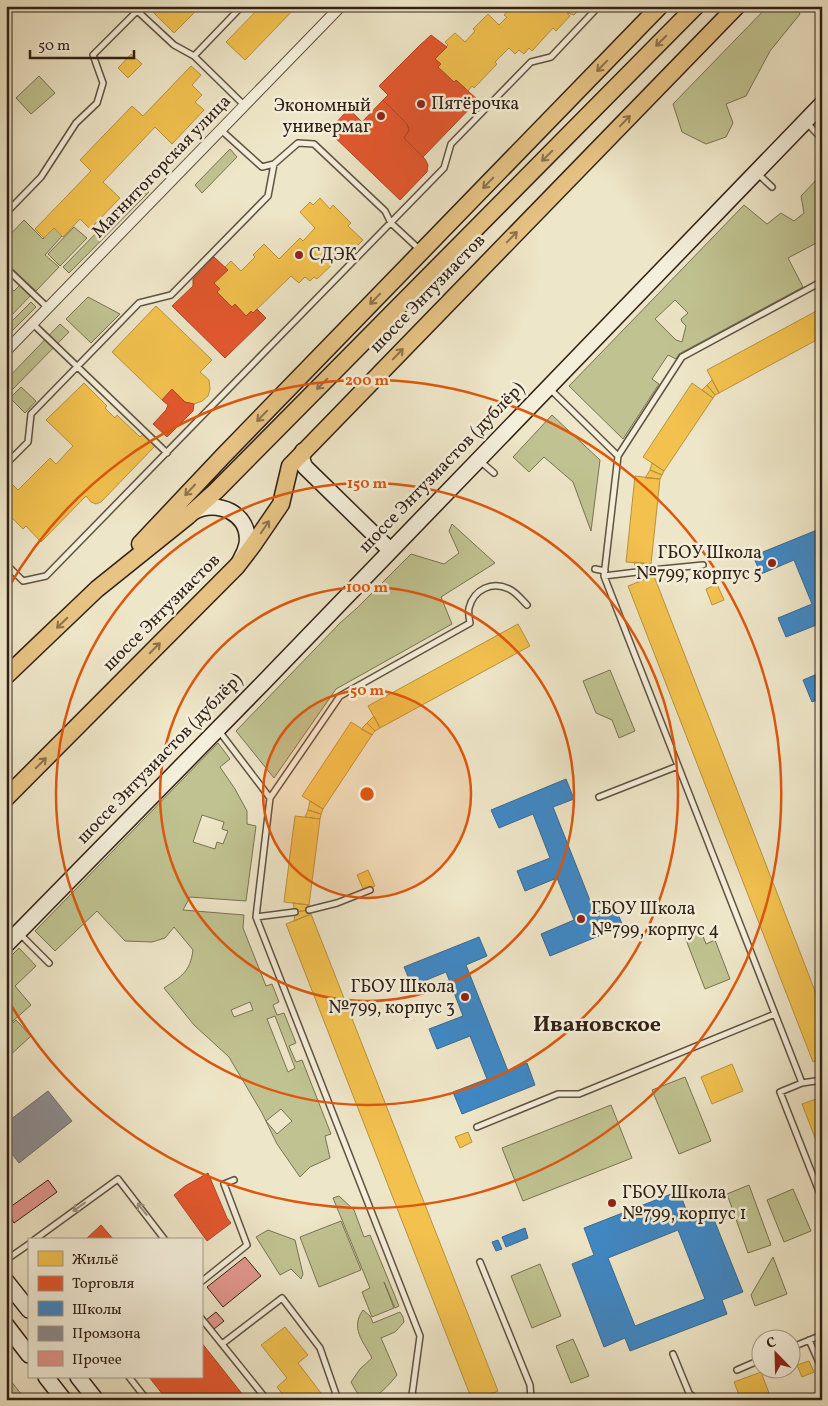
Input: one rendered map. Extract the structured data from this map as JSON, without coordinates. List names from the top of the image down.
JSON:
{
  "streets": {
    "main road": ["шоссе Энтузиастов", "шоссе Энтузиастов (дублёр)"],
    "street": ["Магнитогорская улица"]
  },
  "districts": ["Ивановское"],
  "places": [
    "Пятёрочка",
    "Экономный универмаг",
    "СДЭК",
    "ГБОУ Школа №799, корпус 5",
    "ГБОУ Школа №799, корпус 4",
    "ГБОУ Школа №799, корпус 3",
    "ГБОУ Школа №799, корпус 1"
  ],
  "legend": [
    "Жильё",
    "Торговля",
    "Школы",
    "Промзона",
    "Прочее"
  ],
  "scale_bar": "50 m",
  "north": "top left",
  "rings": [
    "200 m",
    "150 m",
    "100 m",
    "50 m"
  ]
}
